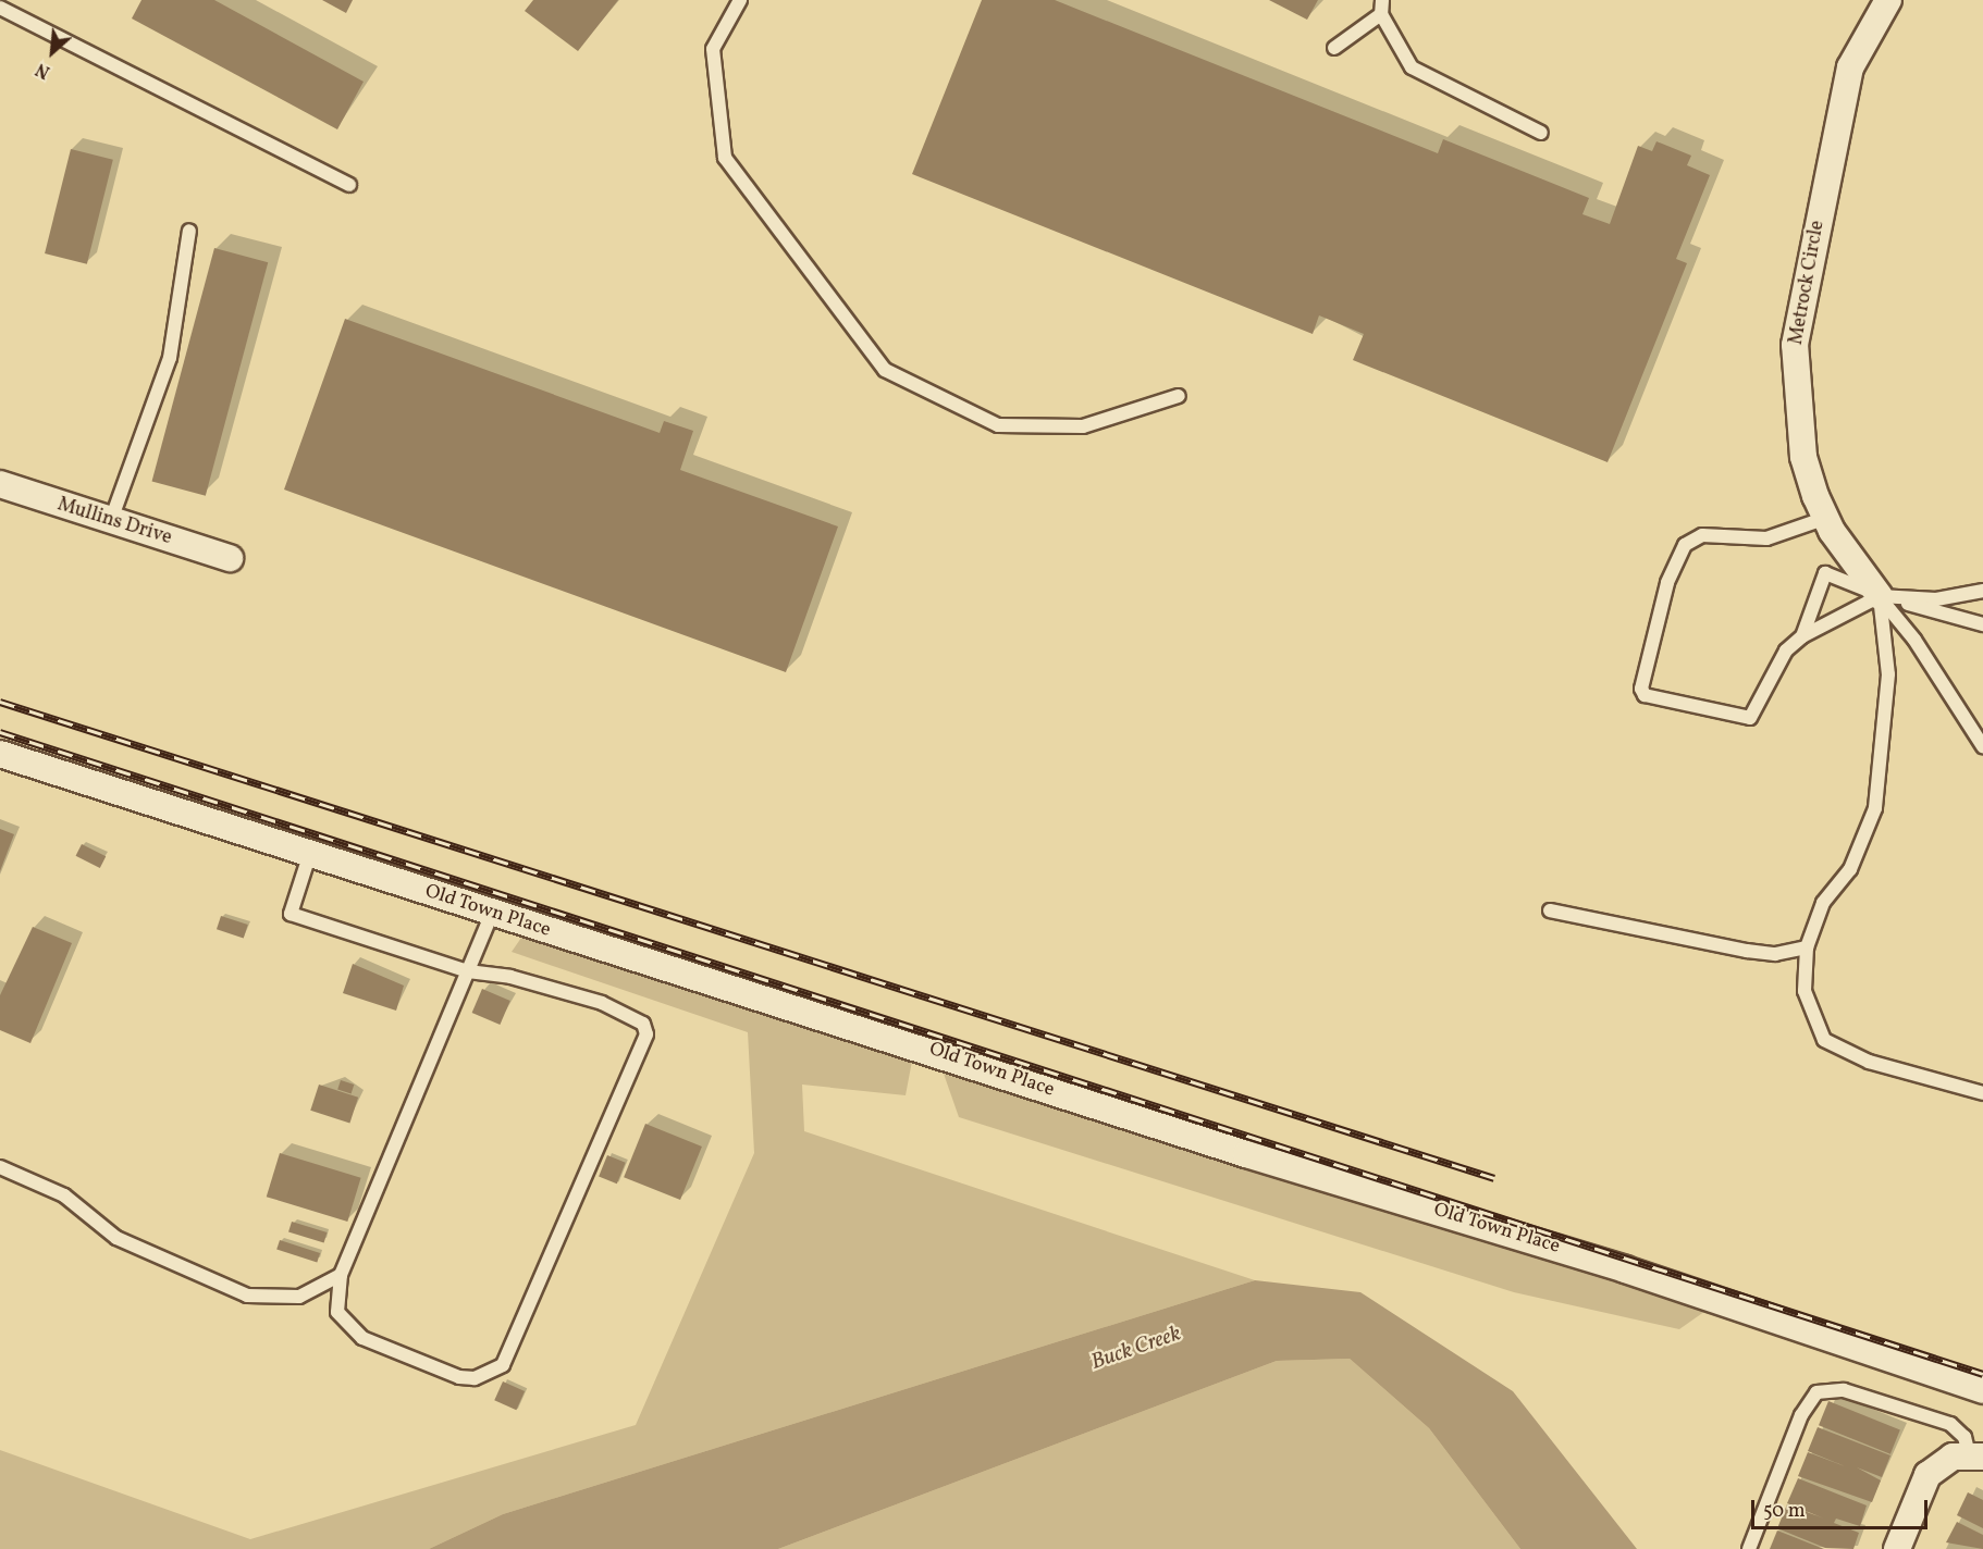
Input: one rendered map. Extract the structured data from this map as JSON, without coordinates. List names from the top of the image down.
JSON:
{
  "streets": {
    "street": ["Metrock Circle", "Mullins Drive", "Old Town Place"]
  },
  "water": ["Buck Creek"],
  "scale_bar": "50 m",
  "north": "bottom left"
}
